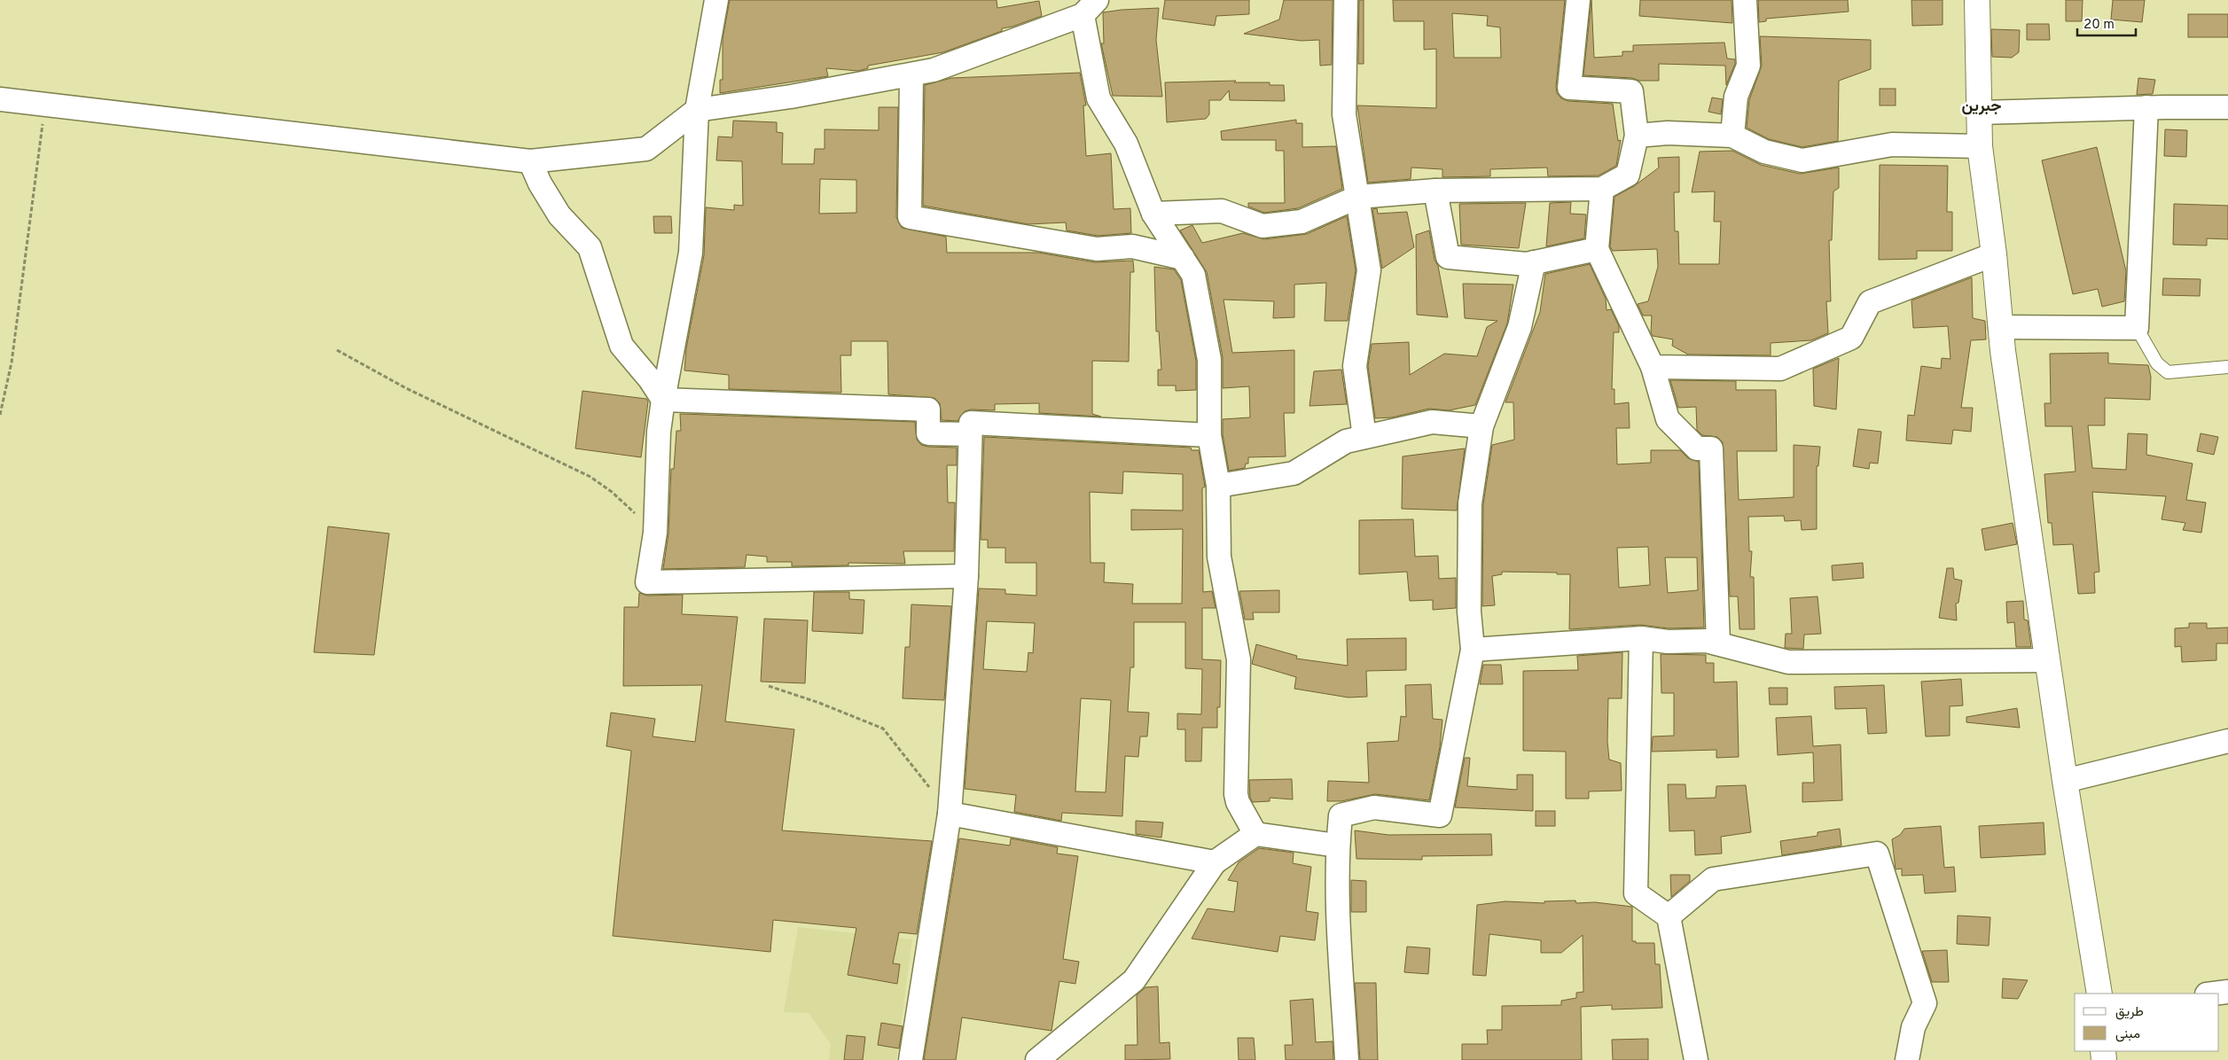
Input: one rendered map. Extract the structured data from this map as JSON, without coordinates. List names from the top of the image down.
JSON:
{
  "districts": ["جبرين"],
  "legend": ["طريق", "مبنى"],
  "scale_bar": "20 m"
}
